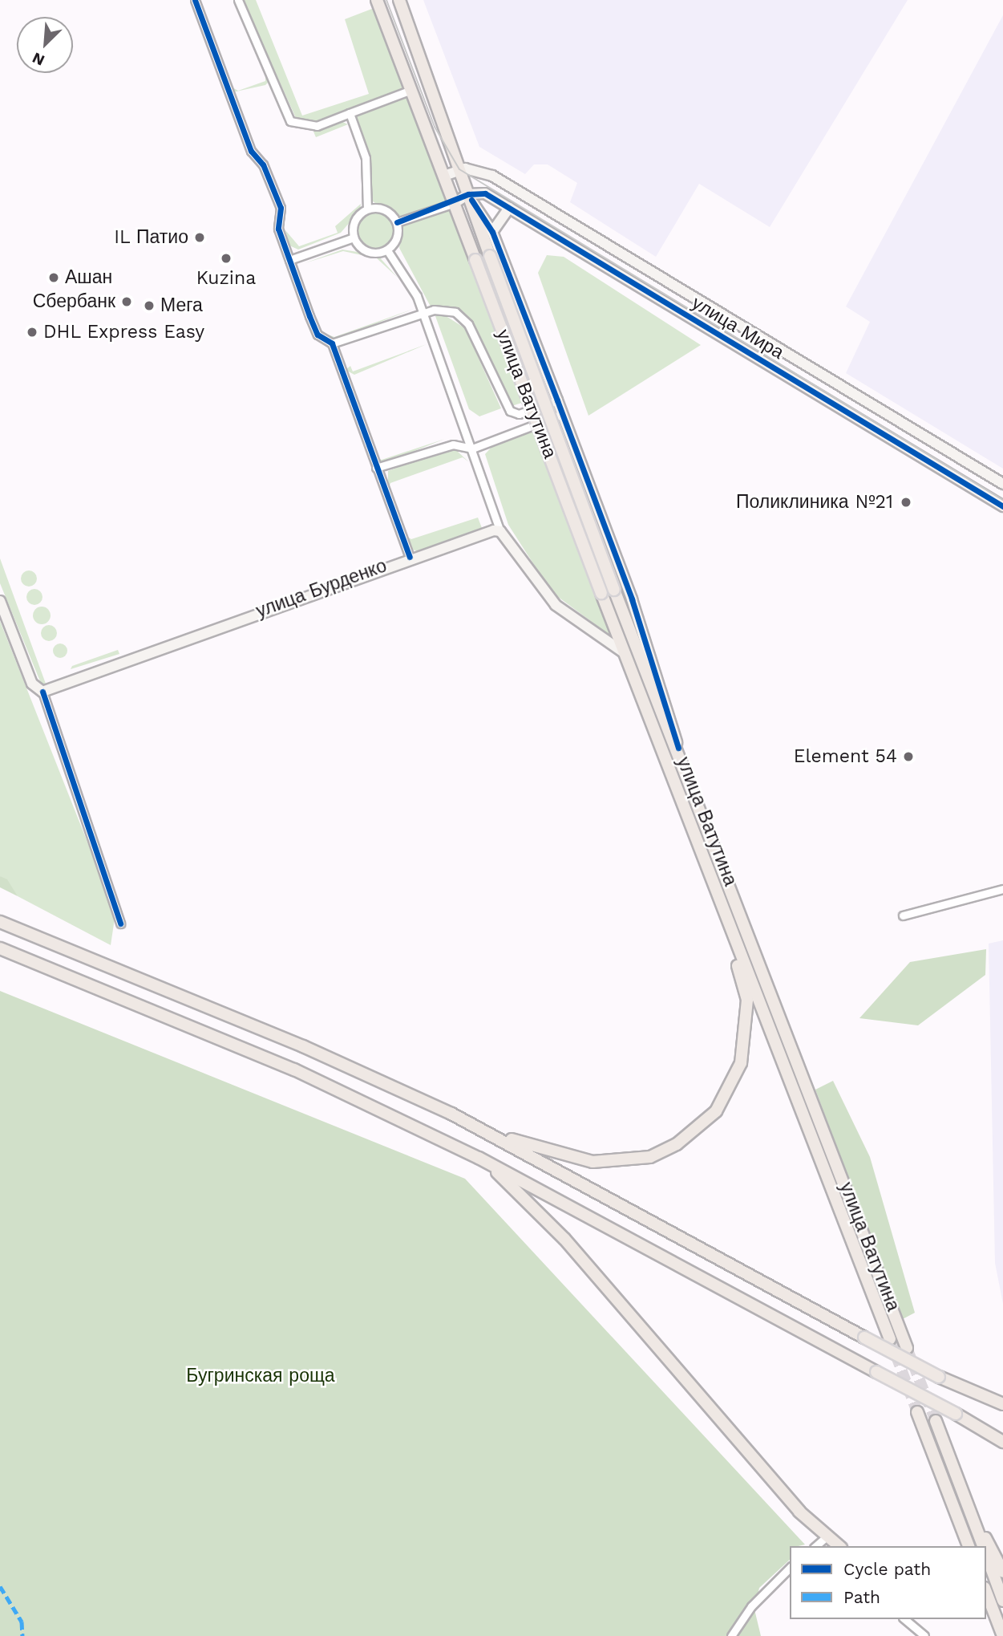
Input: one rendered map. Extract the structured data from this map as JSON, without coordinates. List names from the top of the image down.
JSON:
{
  "streets": {
    "main road": ["улица Ватутина"],
    "street": ["улица Мира", "улица Бурденко"]
  },
  "crossings": [
    ["улица Мира", "улица Ватутина"]
  ],
  "parks": ["Бугринская роща"],
  "places": [
    "IL Патио",
    "Kuzina",
    "Ашан",
    "Сбербанк",
    "Мега",
    "DHL Express Easy",
    "Поликлиника №21",
    "Element 54"
  ],
  "legend": ["Cycle path", "Path"],
  "north": "bottom left"
}
